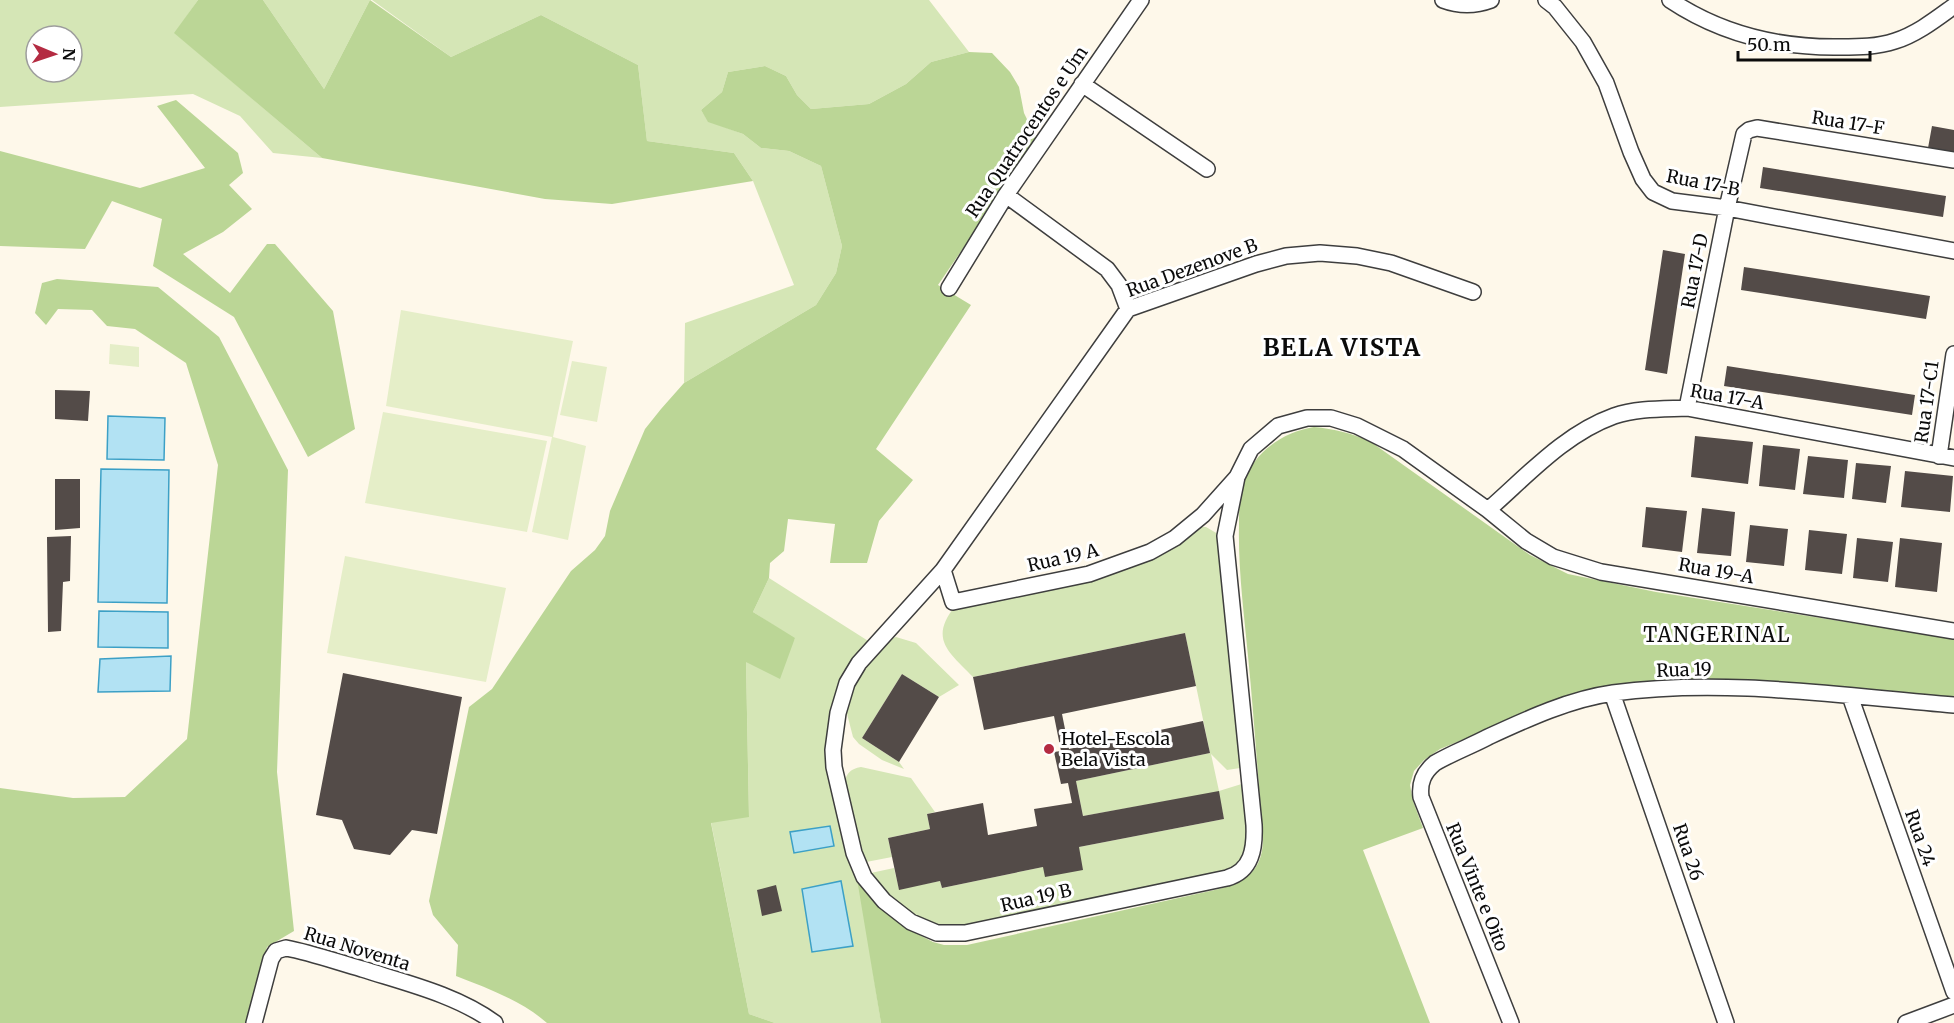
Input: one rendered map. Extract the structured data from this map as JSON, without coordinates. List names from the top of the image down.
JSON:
{
  "streets": {
    "street": [
      "Rua 17-F",
      "Rua Quatrocentos e Um",
      "Rua 17-B",
      "Rua Dezenove B",
      "Rua 17-D",
      "Rua 17-A",
      "Rua 17-C1",
      "Rua 19 A",
      "Rua 19-A",
      "Rua 19",
      "Rua 24",
      "Rua 26",
      "Rua Vinte e Oito",
      "Rua 19 B",
      "Rua Noventa"
    ]
  },
  "crossings": [
    ["Rua 17-F", "Rua 17-D"],
    ["Rua 17-B", "Rua 17-D"],
    ["Rua Dezenove B", "Rua 19 A"],
    ["Rua Dezenove B", "Rua 19 B"],
    ["Rua 17-D", "Rua 17-A"],
    ["Rua 17-A", "Rua 17-C1"],
    ["Rua 17-A", "Rua 19-A"],
    ["Rua 19 A", "Rua 19 B"],
    ["Rua 19-A", "Rua 19 B"],
    ["Rua 19", "Rua 24"],
    ["Rua 19", "Rua 26"],
    ["Rua 19", "Rua Vinte e Oito"]
  ],
  "districts": ["BELA VISTA", "TANGERINAL"],
  "places": ["Hotel-Escola Bela Vista"],
  "scale_bar": "50 m",
  "north": "right"
}
